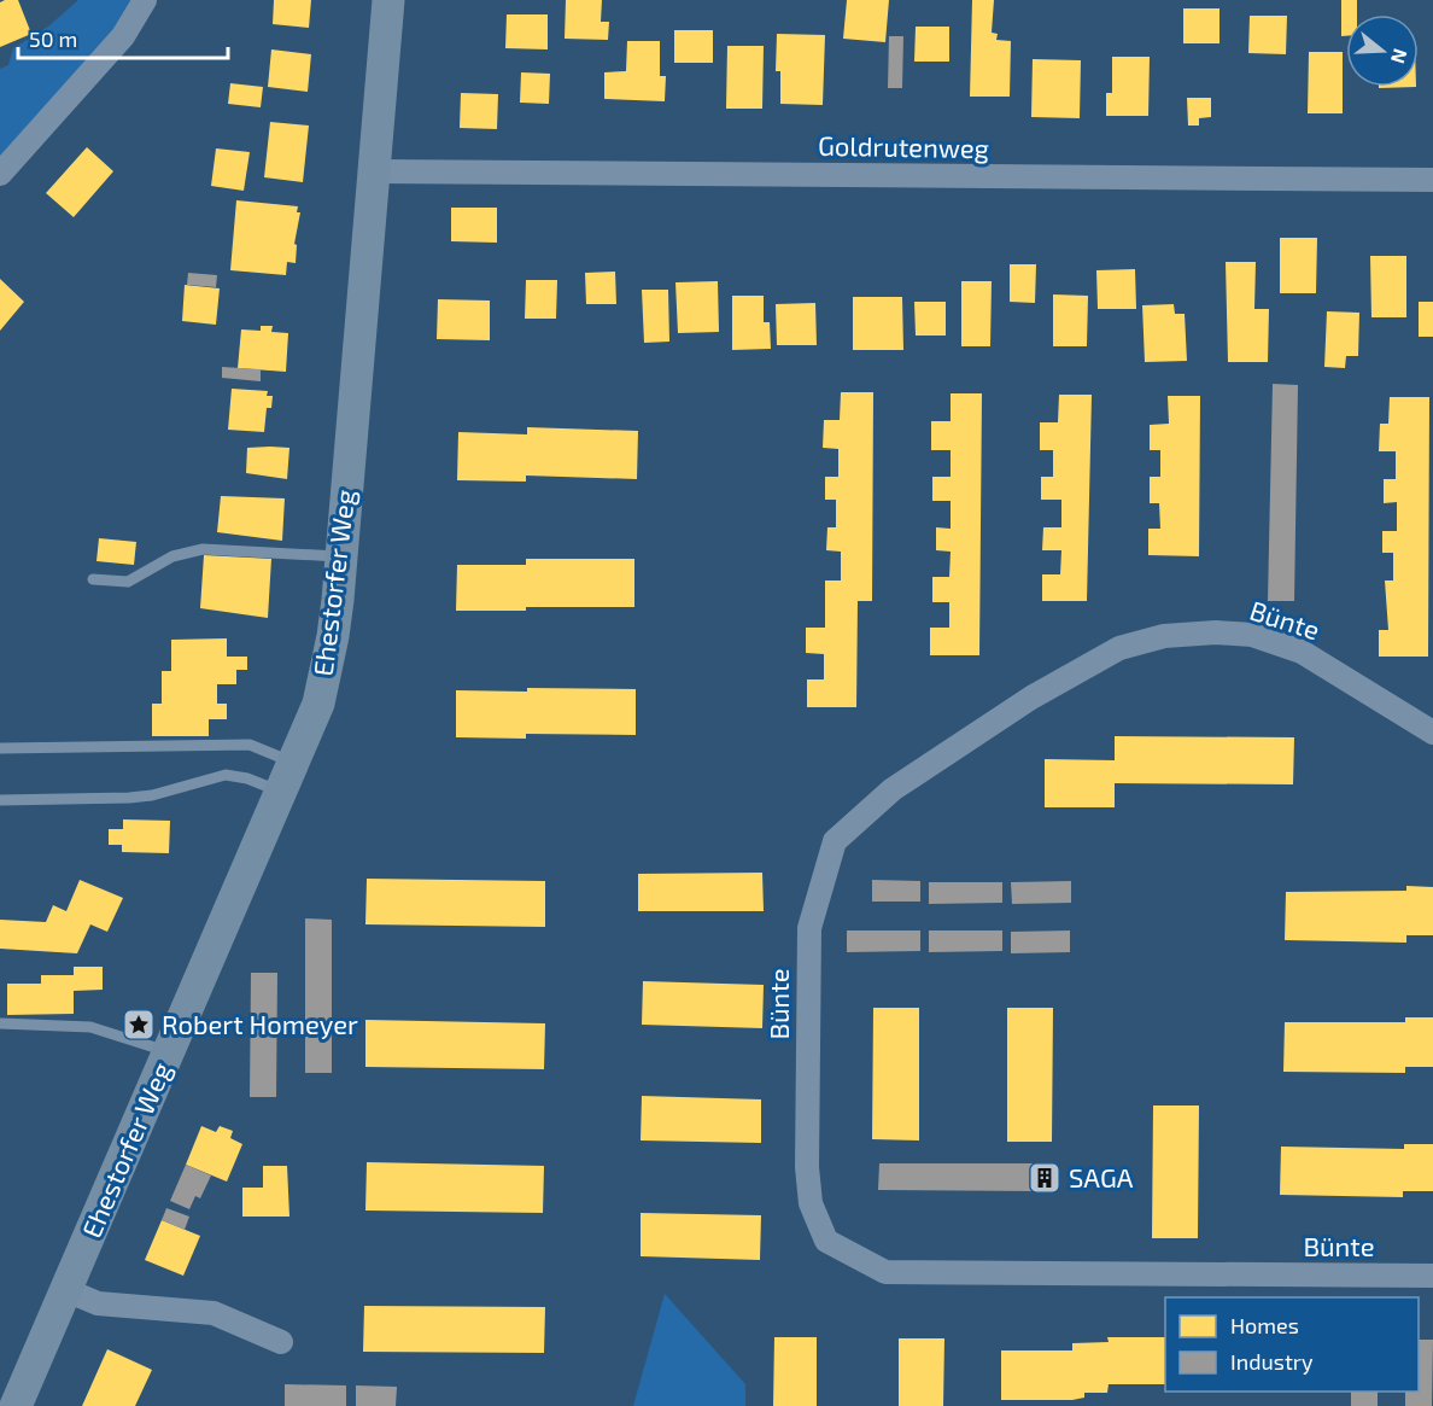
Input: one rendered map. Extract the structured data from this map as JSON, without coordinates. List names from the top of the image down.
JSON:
{
  "streets": {
    "main road": ["Ehestorfer Weg"],
    "street": ["Goldrutenweg", "Bünte"]
  },
  "crossings": [
    ["Goldrutenweg", "Ehestorfer Weg"]
  ],
  "places": {
    "place": ["Robert Homeyer"],
    "building": ["SAGA"]
  },
  "legend": ["Homes", "Industry"],
  "scale_bar": "50 m",
  "north": "right"
}
